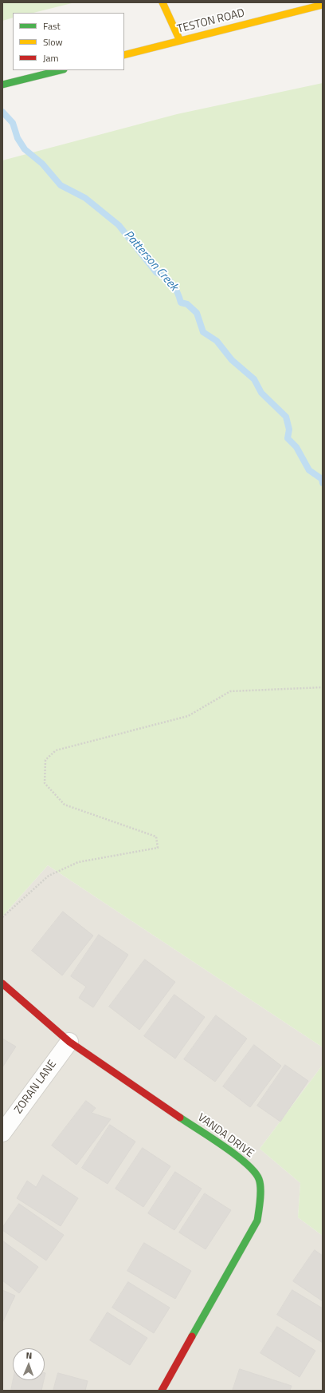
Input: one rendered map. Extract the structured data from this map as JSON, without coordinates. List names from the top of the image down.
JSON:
{
  "streets": {
    "street": ["TESTON ROAD", "ZORAN LANE", "VANDA DRIVE"]
  },
  "crossings": [
    ["ZORAN LANE", "VANDA DRIVE"]
  ],
  "water": ["Patterson Creek"],
  "legend": ["Fast", "Slow", "Jam"],
  "north": "top"
}
